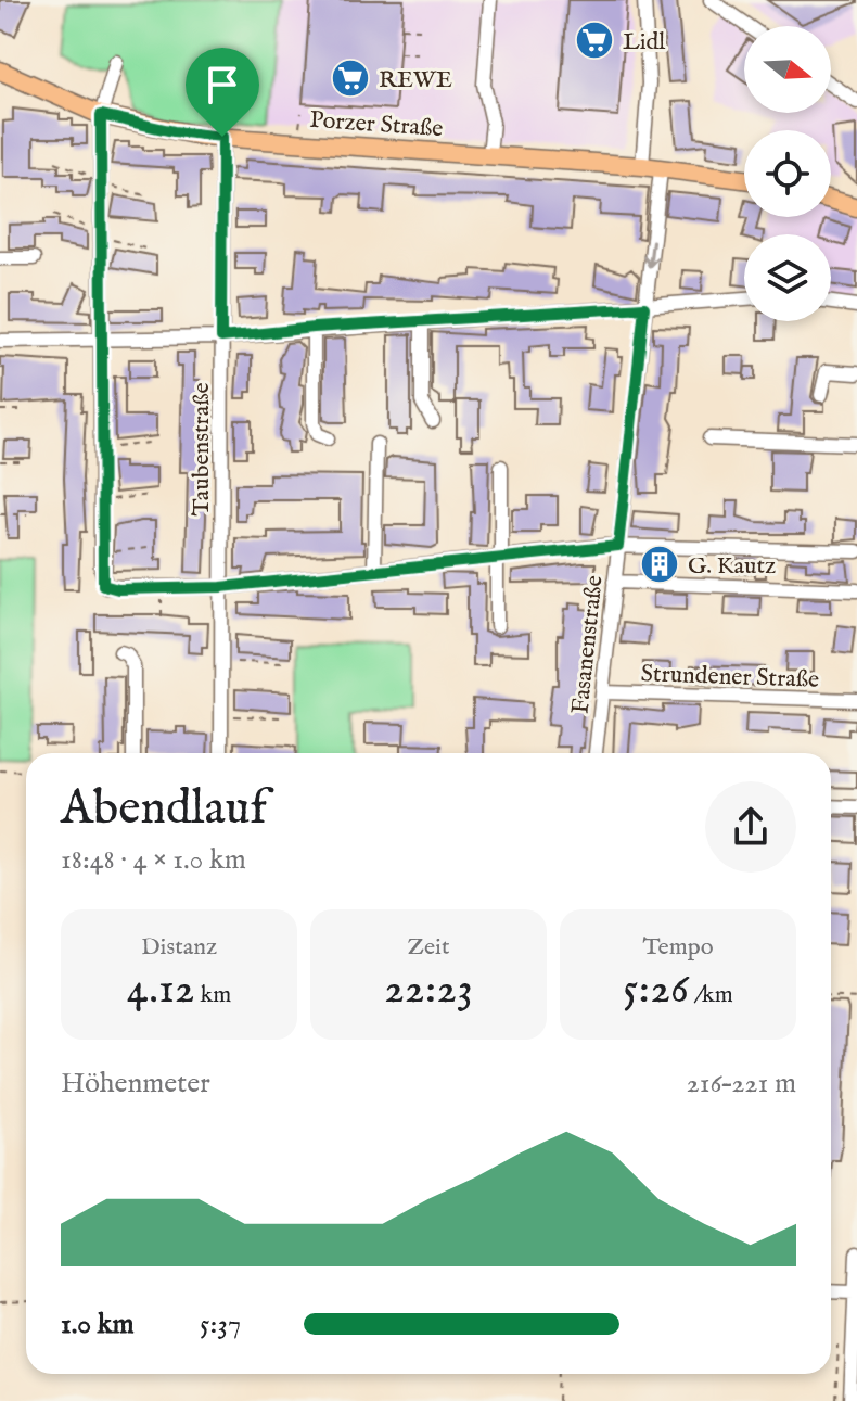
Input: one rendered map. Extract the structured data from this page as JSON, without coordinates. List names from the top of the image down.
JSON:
{
  "streets": {
    "main road": ["Porzer Straße"],
    "street": ["Taubenstraße", "Fasanenstraße", "Strundener Straße"]
  },
  "crossings": [
    ["Porzer Straße", "Taubenstraße"],
    ["Porzer Straße", "Fasanenstraße"],
    ["Fasanenstraße", "Strundener Straße"]
  ],
  "places": {
    "supermarket": ["Lidl", "REWE"],
    "building": ["G. Kautz"]
  },
  "north": "right",
  "page": {
    "heading": ["Abendlauf", "18:48 · 4 × 1.0 km"],
    "stats": [
      ["Distanz", "4.12 km"],
      ["Zeit", "22:23"],
      ["Tempo", "5:26 /km"]
    ],
    "chart": ["Höhenmeter", "216–221 m"],
    "list": [
      {
        "name": "1.0 km",
        "note": "5:37"
      }
    ]
  }
}
